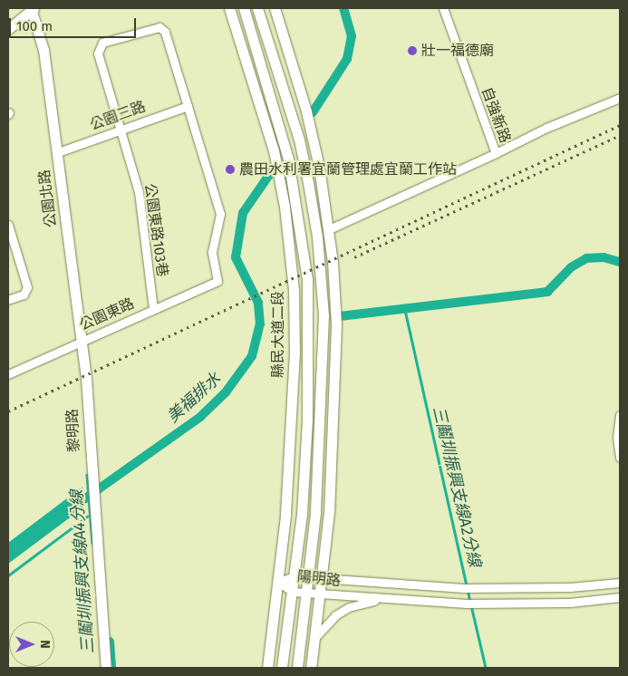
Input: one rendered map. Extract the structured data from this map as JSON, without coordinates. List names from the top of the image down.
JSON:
{
  "streets": {
    "street": [
      "自強新路",
      "公園三路",
      "公園北路",
      "公園東路103巷",
      "公園東路",
      "縣民大道二段",
      "黎明路",
      "陽明路"
    ]
  },
  "crossings": [
    ["公園三路", "公園北路"],
    ["公園三路", "公園東路103巷"],
    ["公園三路", "公園東路"],
    ["公園北路", "公園東路"],
    ["公園北路", "黎明路"],
    ["公園東路103巷", "公園東路"],
    ["縣民大道二段", "陽明路"]
  ],
  "water": ["美福排水", "三鬮圳振興支線A2分線", "三鬮圳振興支線A4分線"],
  "places": ["壯一福德廟", "農田水利署宜蘭管理處宜蘭工作站"],
  "scale_bar": "100 m",
  "north": "right"
}
